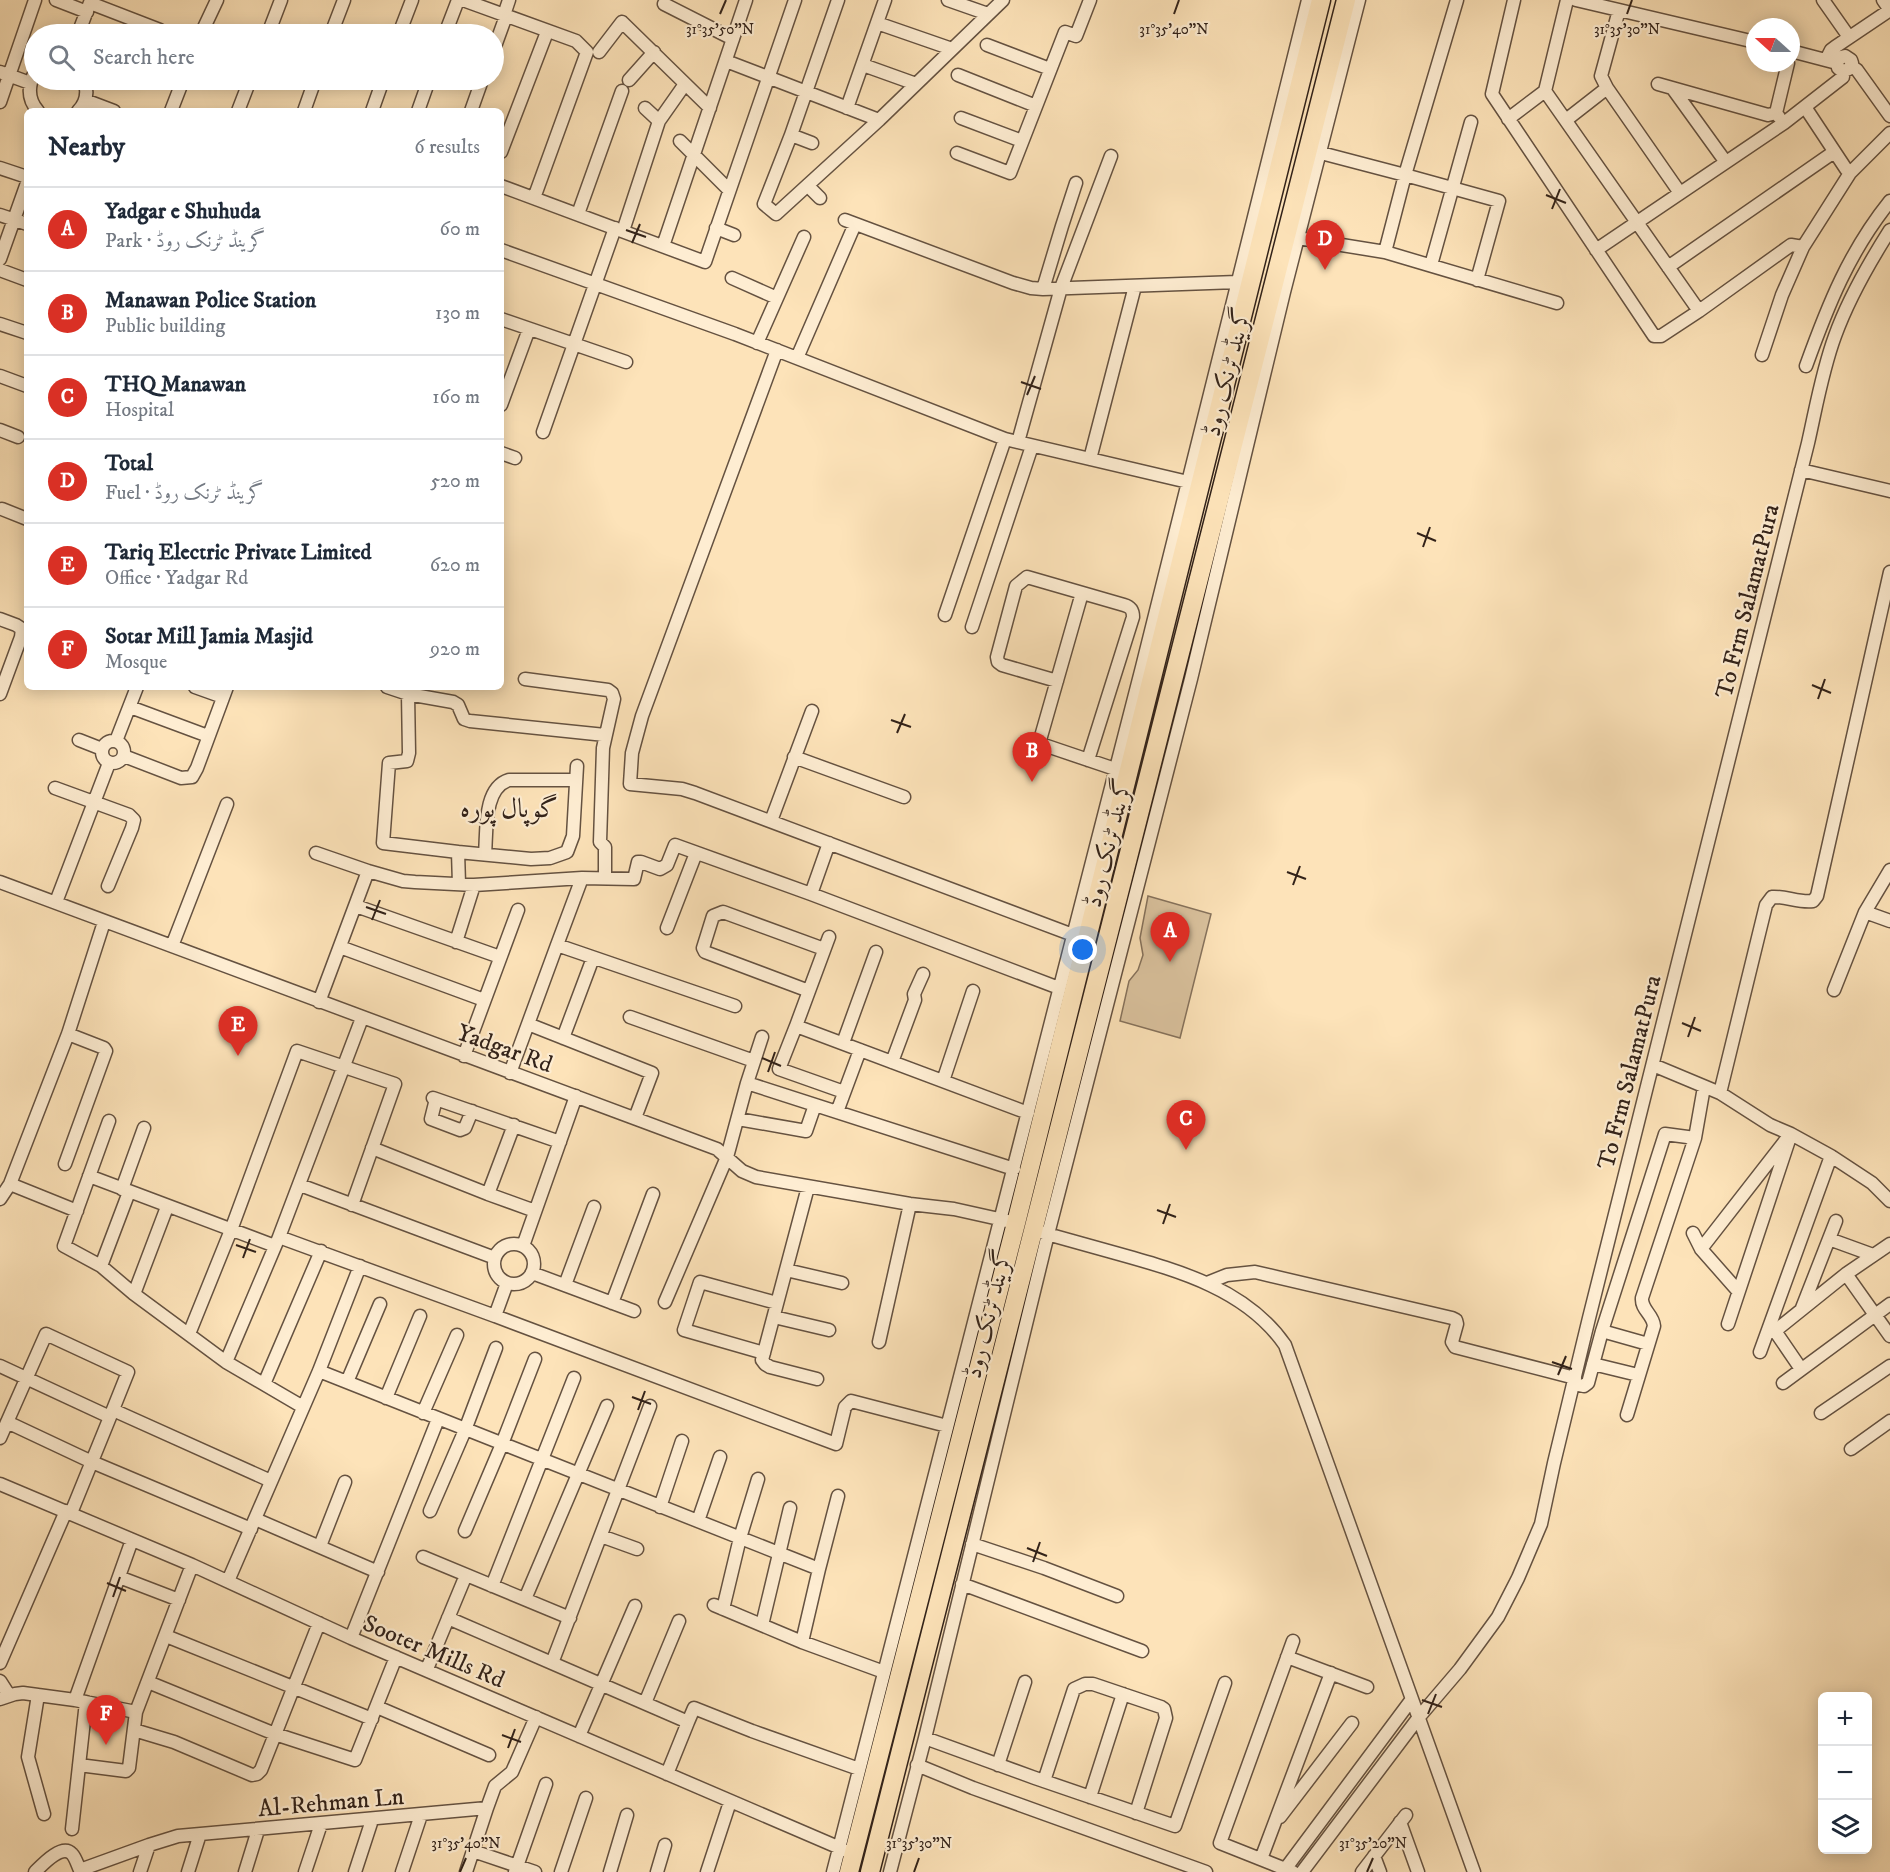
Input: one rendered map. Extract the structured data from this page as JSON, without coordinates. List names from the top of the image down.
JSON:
{
  "streets": {
    "highway": ["گرینڈ ٹرنک روڈ"],
    "street": [
      "To Frm SalamatPura",
      "Yadgar Rd",
      "Sooter Mills Rd",
      "Al-Rehman Ln"
    ]
  },
  "crossings": [
    ["گرینڈ ٹرنک روڈ", "Yadgar Rd"],
    ["گرینڈ ٹرنک روڈ", "Sooter Mills Rd"]
  ],
  "districts": ["گوپال پورہ"],
  "north": "left",
  "page": {
    "search": "Search here",
    "heading": ["Nearby", "6 results"],
    "list": [
      {
        "mark": "A",
        "name": "Yadgar e Shuhuda",
        "note": "Park · گرینڈ ٹرنک روڈ",
        "value": "60 m"
      },
      {
        "mark": "B",
        "name": "Manawan Police Station",
        "note": "Public building",
        "value": "130 m"
      },
      {
        "mark": "C",
        "name": "THQ Manawan",
        "note": "Hospital",
        "value": "160 m"
      },
      {
        "mark": "D",
        "name": "Total",
        "note": "Fuel · گرینڈ ٹرنک روڈ",
        "value": "520 m"
      },
      {
        "mark": "E",
        "name": "Tariq Electric Private Limited",
        "note": "Office · Yadgar Rd",
        "value": "620 m"
      },
      {
        "mark": "F",
        "name": "Sotar Mill Jamia Masjid",
        "note": "Mosque",
        "value": "920 m"
      }
    ],
    "pins": [
      "D",
      "B",
      "A",
      "E",
      "C",
      "F"
    ],
    "map_buttons": ["+", "−"]
  },
  "coordinates": [
    "31°35'50\"N",
    "31°35'40\"N",
    "31°35'30\"N",
    "31°35'20\"N"
  ]
}
